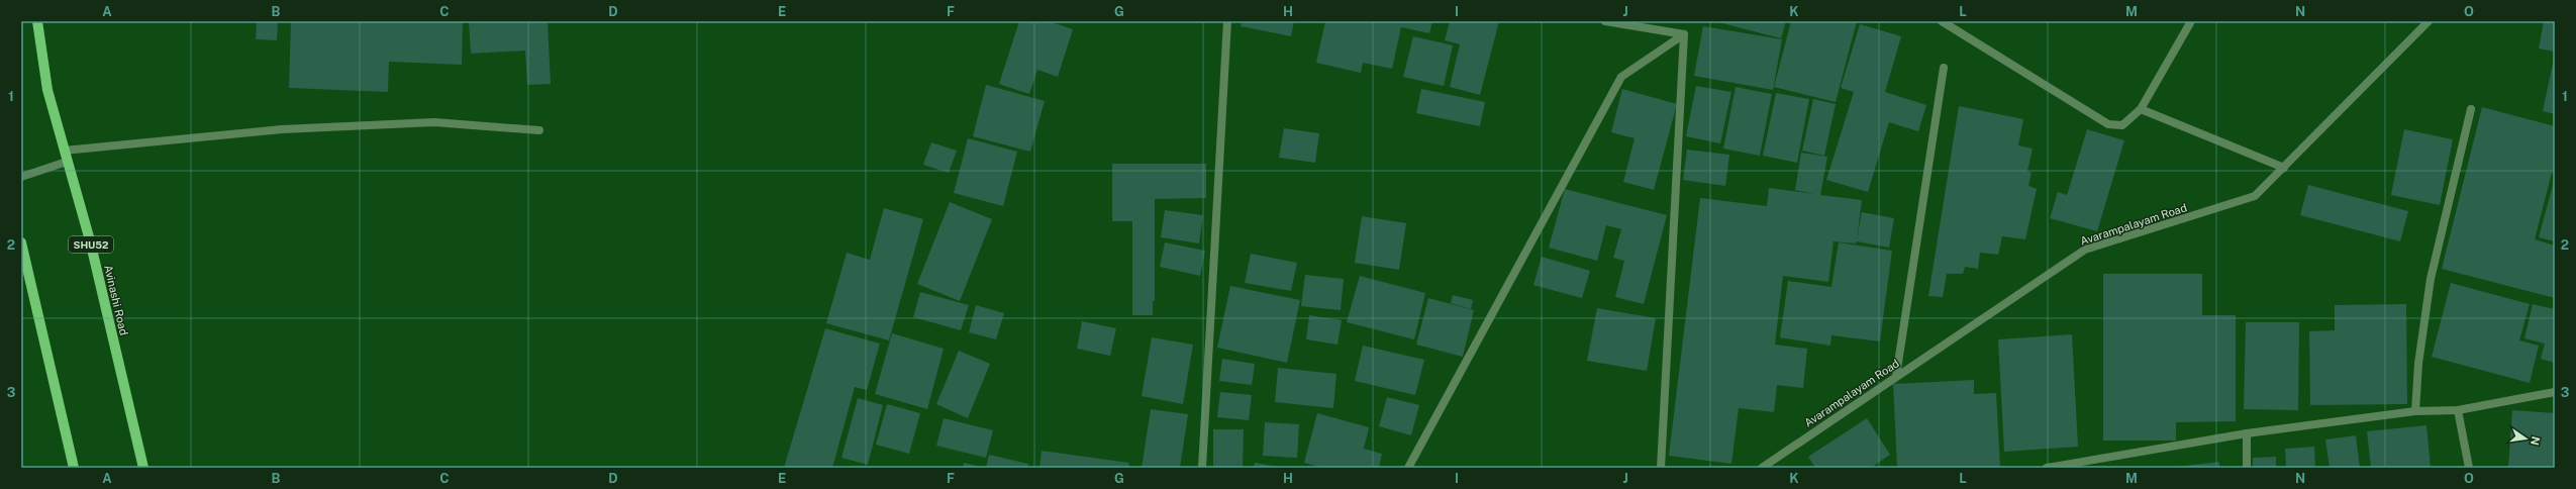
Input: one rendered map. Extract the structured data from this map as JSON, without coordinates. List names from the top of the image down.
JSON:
{
  "streets": {
    "main road": ["SHU52", "Avinashi Road"],
    "street": ["Avarampalayam Road"]
  },
  "north": "right",
  "grid": {
    "columns": [
      "A",
      "B",
      "C",
      "D",
      "E",
      "F",
      "G",
      "H",
      "I",
      "J",
      "K",
      "L",
      "M",
      "N",
      "O"
    ],
    "rows": ["1", "2", "3"]
  }
}
